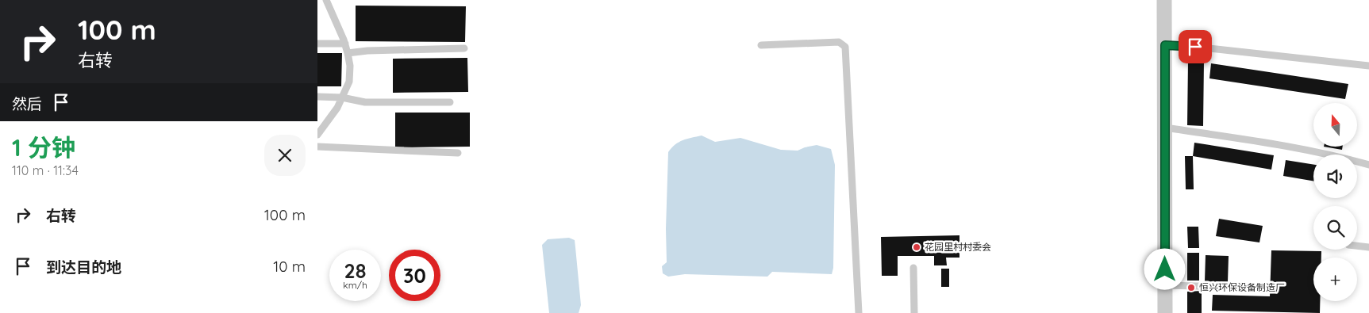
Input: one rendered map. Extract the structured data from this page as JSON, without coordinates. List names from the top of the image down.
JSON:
{
  "places": ["花园里村村委会", "恒兴环保设备制造厂"],
  "north": "top",
  "page": {
    "turn": ["100 m", "右转"],
    "then": "然后",
    "map_buttons": "+",
    "heading": ["1 分钟", "110 m · 11:34"],
    "list": [
      {
        "name": "右转",
        "value": "100 m"
      },
      {
        "name": "到达目的地",
        "value": "10 m"
      }
    ],
    "speed": "28 km/h",
    "limit": "30"
  }
}
